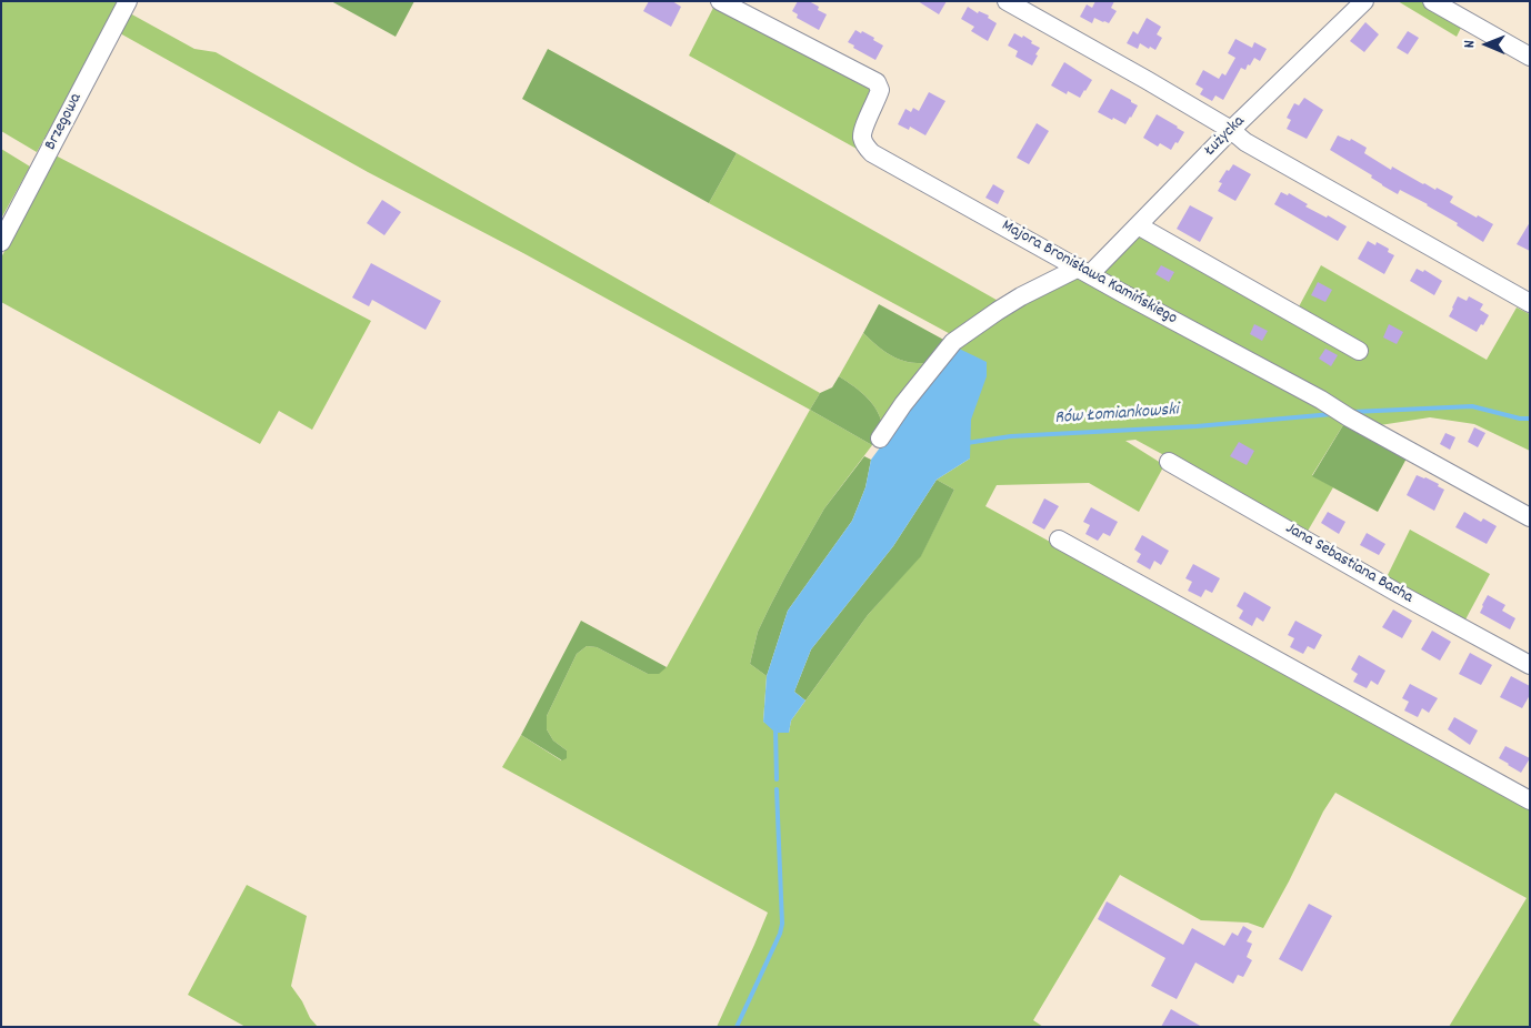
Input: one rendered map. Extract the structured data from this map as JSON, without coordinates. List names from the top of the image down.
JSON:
{
  "streets": {
    "street": [
      "Brzegowa",
      "Łużycka",
      "Majora Bronisława Kamińskiego",
      "Jana Sebastiana Bacha"
    ]
  },
  "crossings": [
    ["Łużycka", "Majora Bronisława Kamińskiego"]
  ],
  "water": ["Rów Łomiankowski"],
  "north": "left"
}
